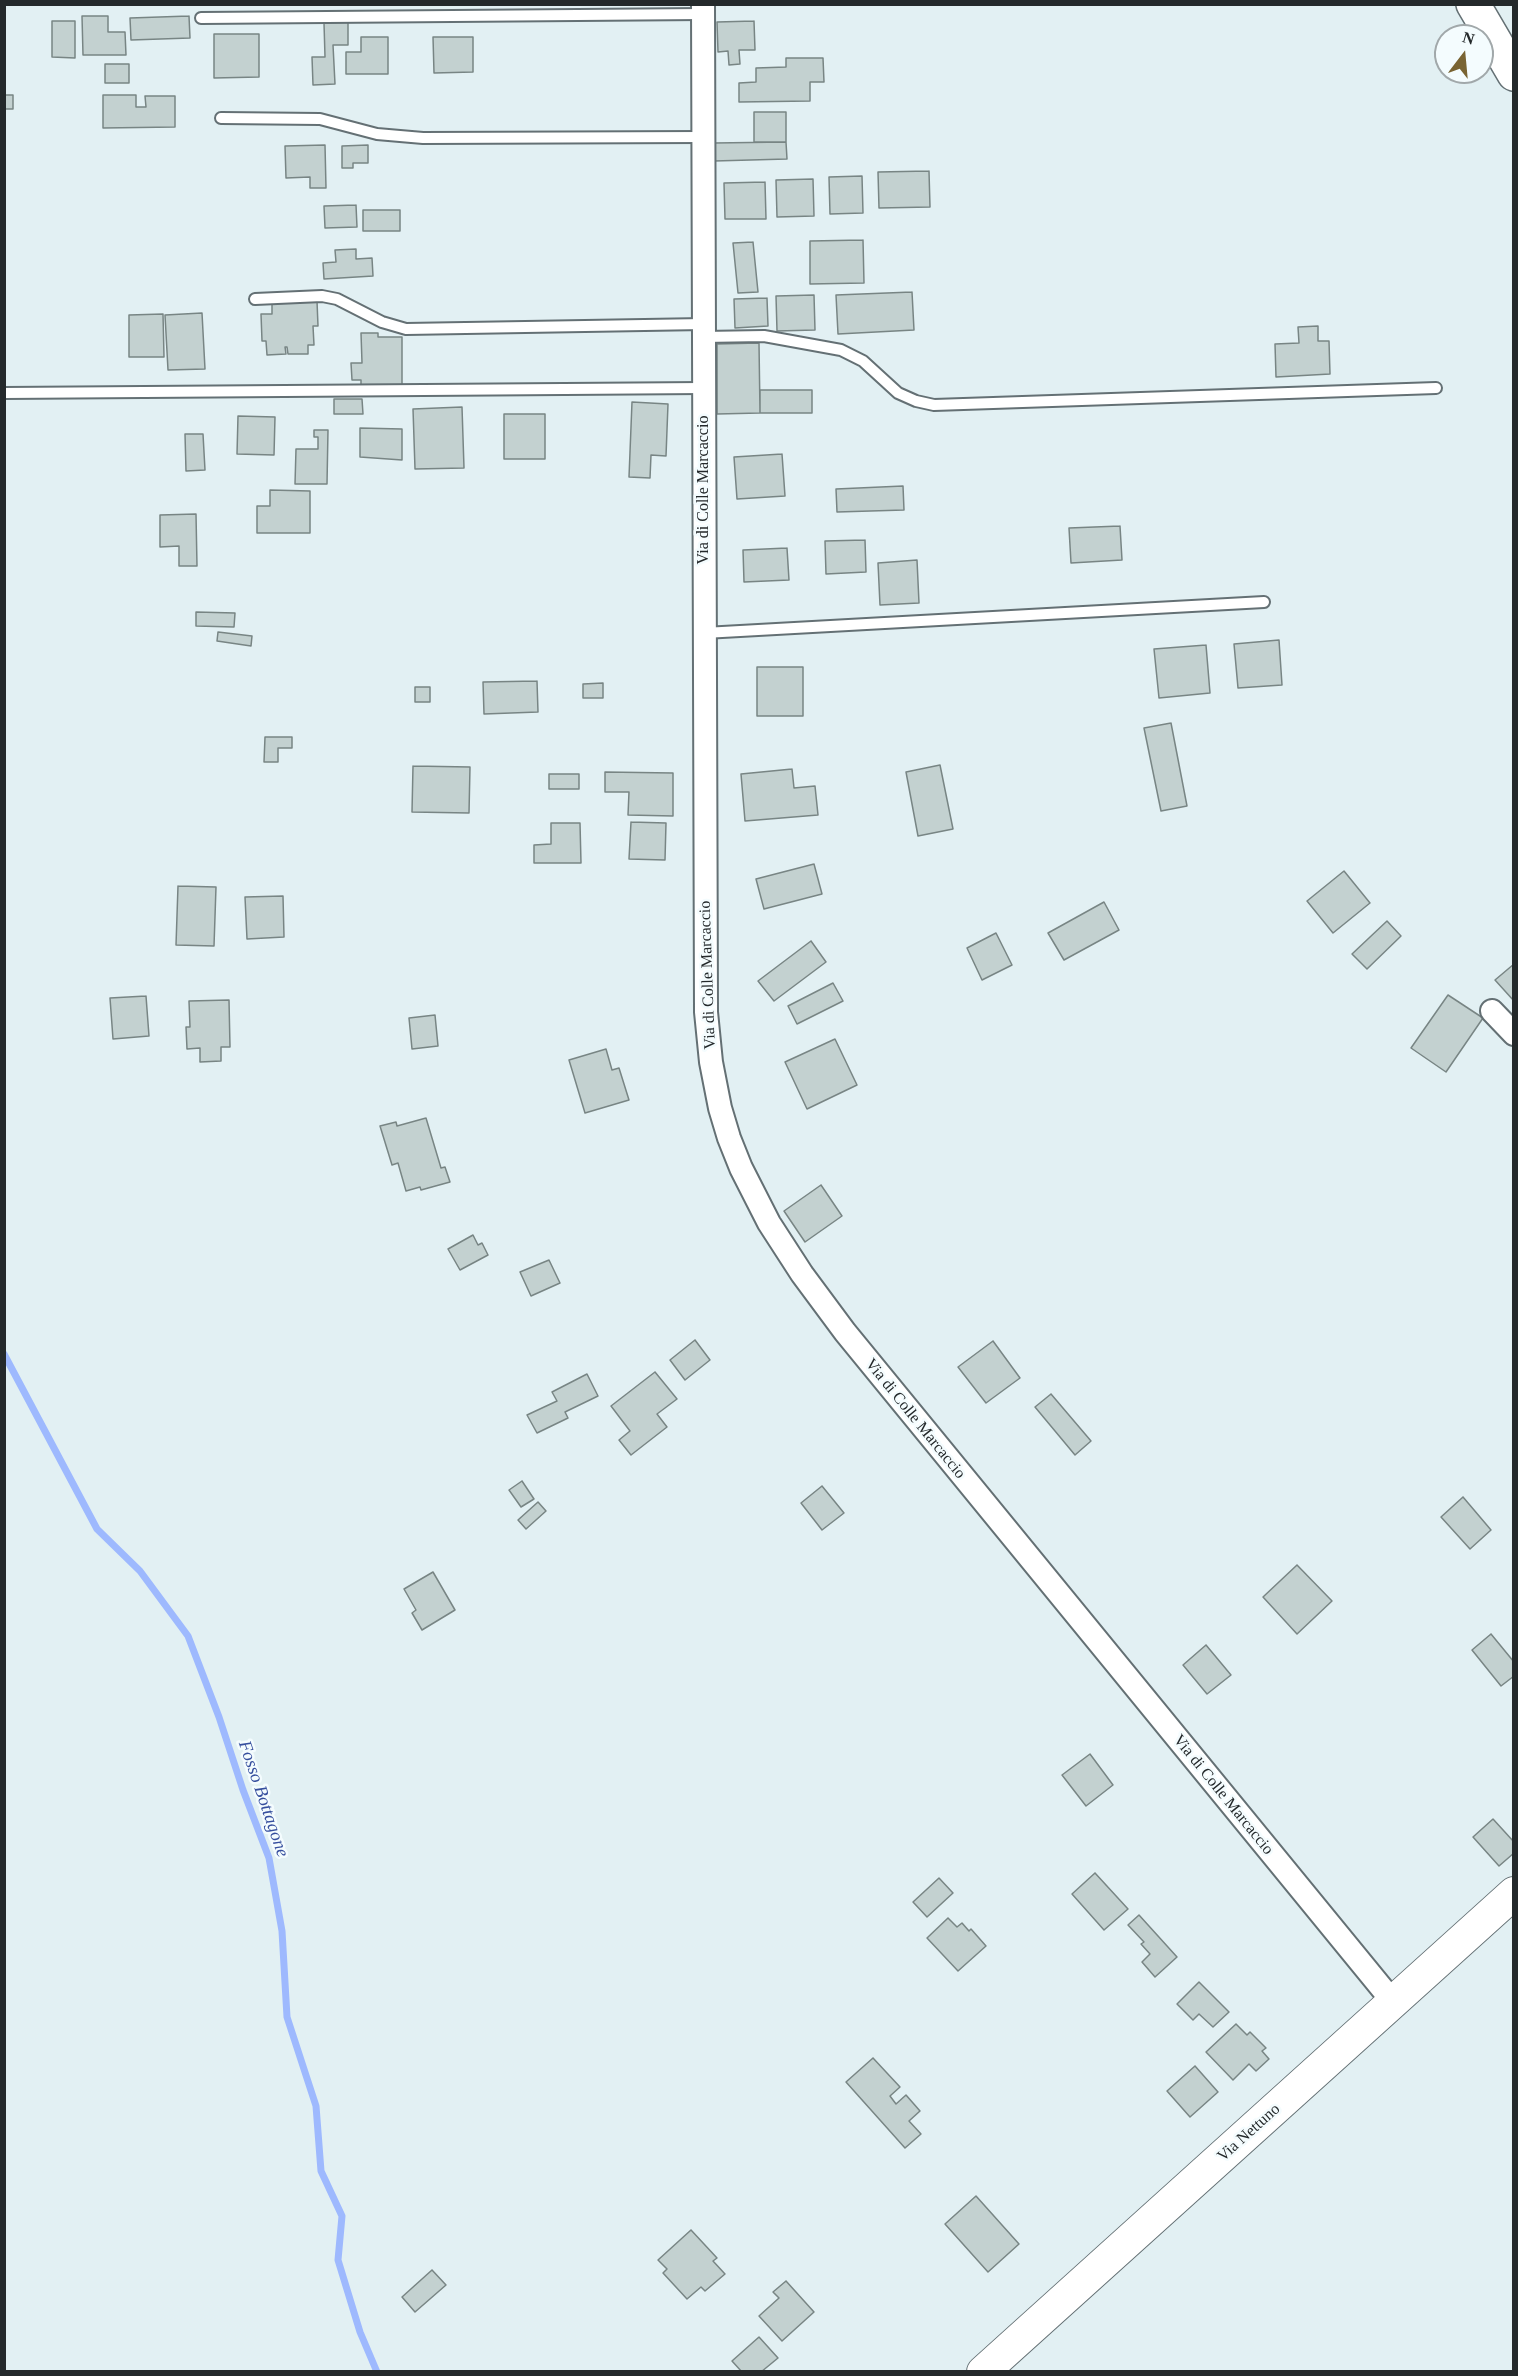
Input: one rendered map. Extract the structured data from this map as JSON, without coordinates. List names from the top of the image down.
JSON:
{
  "streets": {
    "main road": ["Via Nettuno"],
    "street": ["Via di Colle Marcaccio"]
  },
  "crossings": [
    ["Via di Colle Marcaccio", "Via Nettuno"]
  ],
  "water": ["Fosso Bottagone"],
  "north": "top"
}
